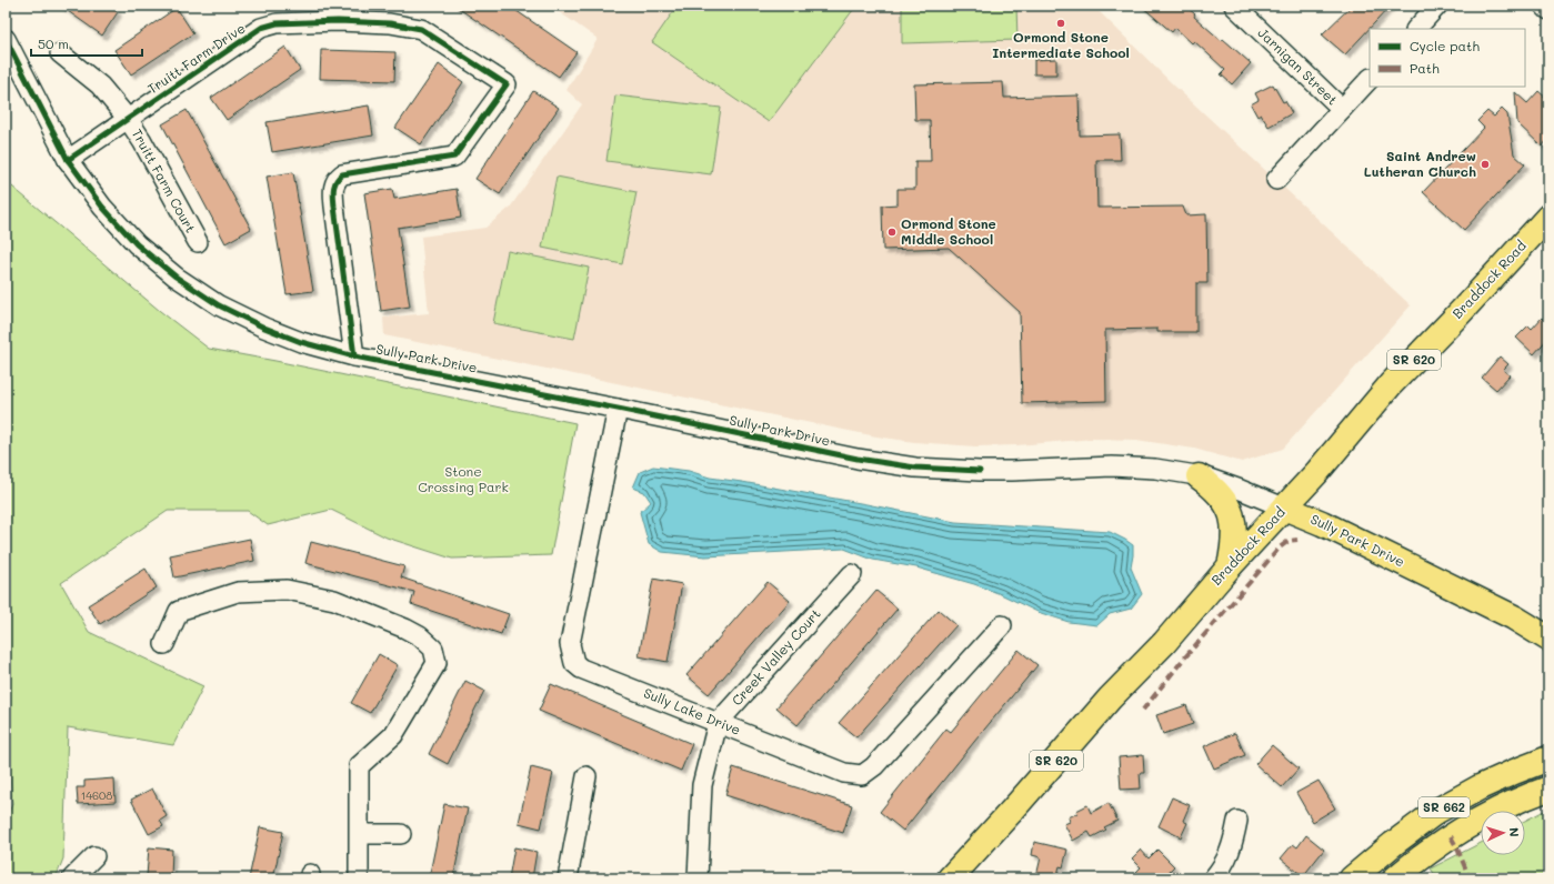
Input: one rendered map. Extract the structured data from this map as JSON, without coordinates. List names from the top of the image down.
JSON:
{
  "streets": {
    "main road": [
      "Braddock Road",
      "Sully Park Drive",
      "SR 620",
      "SR 662"
    ],
    "street": [
      "Truitt Farm Drive",
      "Jarnigan Street",
      "Truitt Farm Court",
      "Creek Valley Court",
      "Sully Lake Drive"
    ]
  },
  "crossings": [
    ["Truitt Farm Drive", "Truitt Farm Court"],
    ["Truitt Farm Drive", "Sully Park Drive"],
    ["Braddock Road", "Sully Park Drive"],
    ["Sully Park Drive", "Sully Lake Drive"],
    ["Creek Valley Court", "Sully Lake Drive"]
  ],
  "parks": ["Stone Crossing Park"],
  "places": ["Ormond Stone Intermediate School", "Saint Andrew Lutheran Church", "Ormond Stone Middle School"],
  "house_numbers": ["14608"],
  "legend": ["Cycle path", "Path"],
  "scale_bar": "50 m",
  "north": "right"
}
